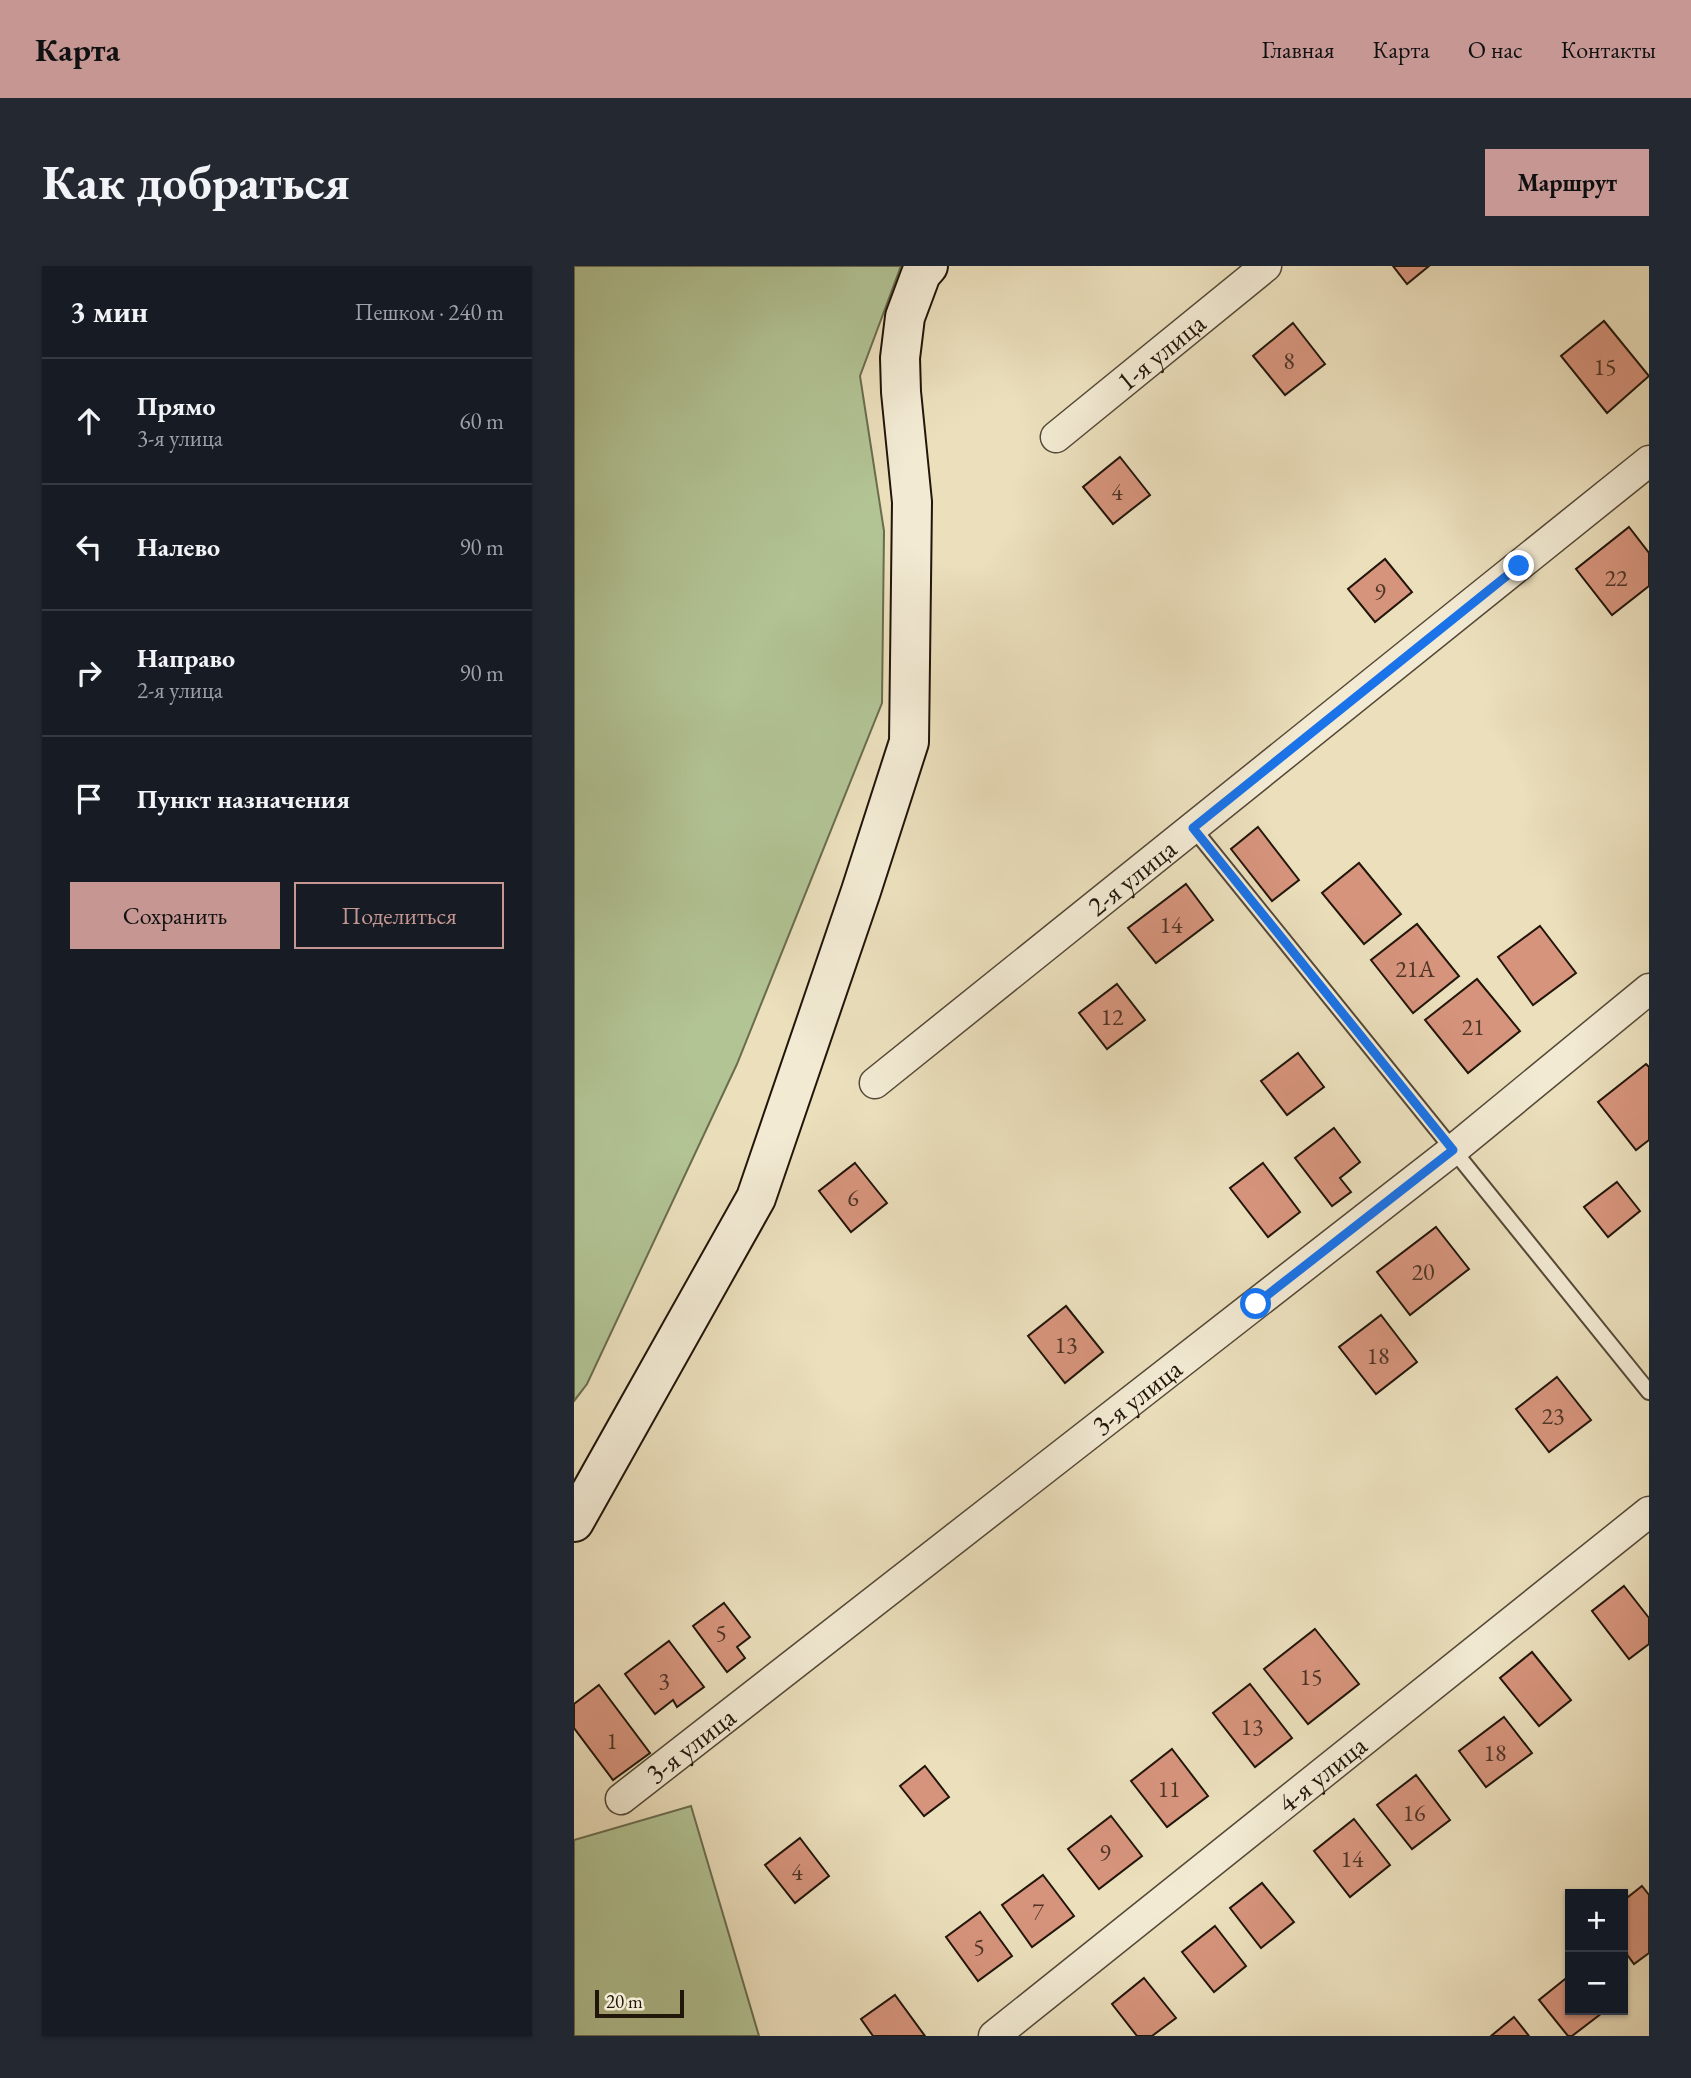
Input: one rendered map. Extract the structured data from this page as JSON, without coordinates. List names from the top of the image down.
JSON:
{
  "streets": {
    "street": [
      "1-я улица",
      "2-я улица",
      "3-я улица",
      "4-я улица"
    ]
  },
  "house_numbers": [
    "8",
    "15",
    "4",
    "22",
    "9",
    "14",
    "21А",
    "12",
    "21",
    "6",
    "20",
    "13",
    "18",
    "23",
    "5",
    "15",
    "3",
    "13",
    "1",
    "18",
    "11",
    "16",
    "9",
    "14",
    "4",
    "7",
    "5"
  ],
  "scale_bar": "20 m",
  "page": {
    "header": "Карта",
    "nav": [
      "Главная",
      "Карта",
      "О нас",
      "Контакты"
    ],
    "buttons": [
      "Маршрут",
      ["Сохранить", "Поделиться"]
    ],
    "title": "Как добраться",
    "heading": ["3 мин", "Пешком · 240 m"],
    "list": [
      ["Прямо", "3-я улица", "60 m"],
      ["Налево", "90 m"],
      ["Направо", "2-я улица", "90 m"],
      "Пункт назначения"
    ],
    "map_buttons": ["+", "−"],
    "scale": "20 m"
  }
}
